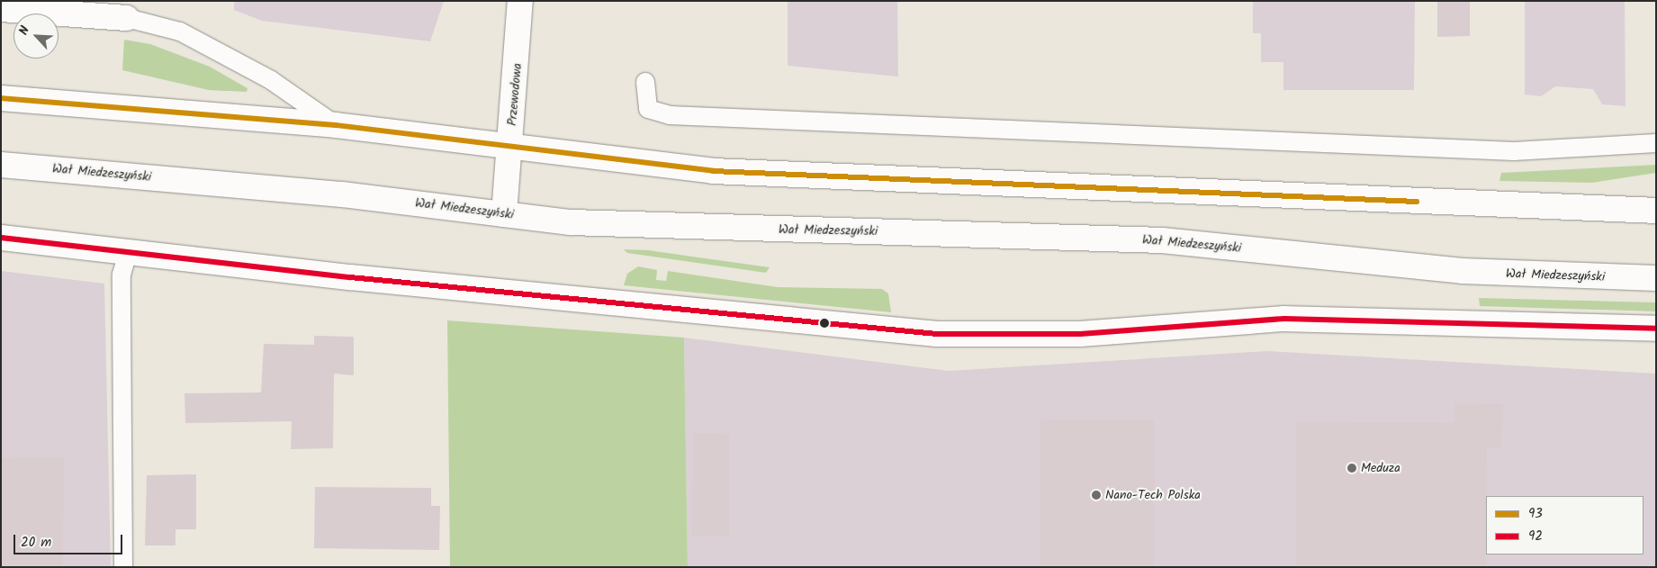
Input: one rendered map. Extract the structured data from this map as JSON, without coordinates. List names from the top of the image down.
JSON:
{
  "streets": {
    "main road": ["Przewodowa", "Wał Miedzeszyński"]
  },
  "crossings": [
    ["Przewodowa", "Wał Miedzeszyński"]
  ],
  "places": ["Meduza", "Nano-Tech Polska"],
  "lines": ["transit line 93", "transit line 92"],
  "legend": ["93", "92"],
  "scale_bar": "20 m",
  "north": "top left"
}
